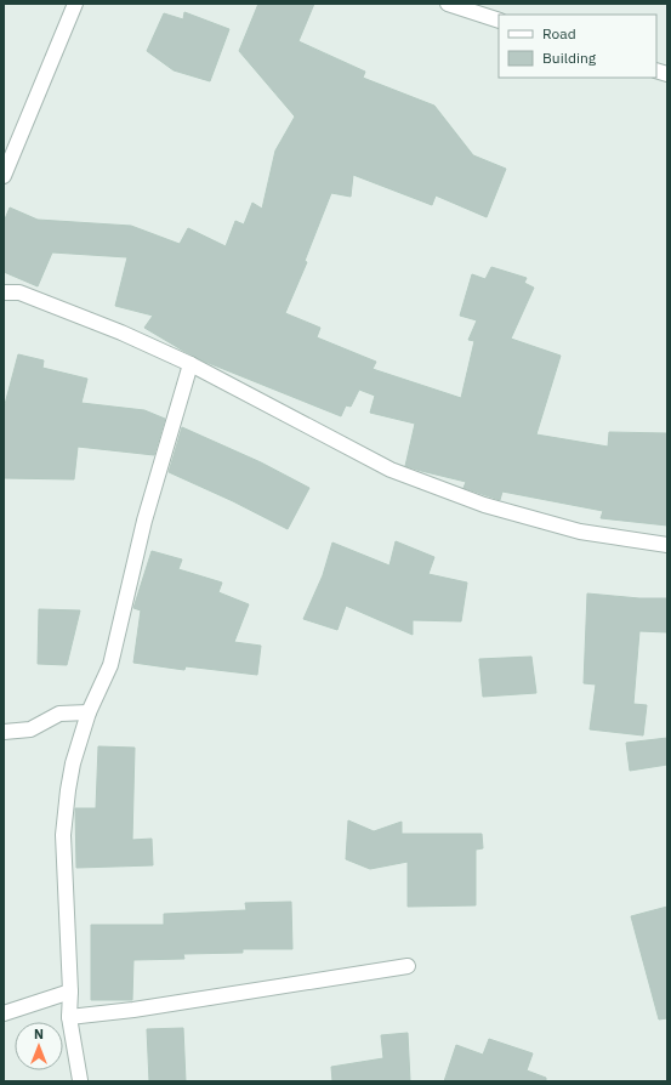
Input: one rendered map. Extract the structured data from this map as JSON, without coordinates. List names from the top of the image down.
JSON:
{
  "legend": ["Road", "Building"],
  "north": "top"
}
